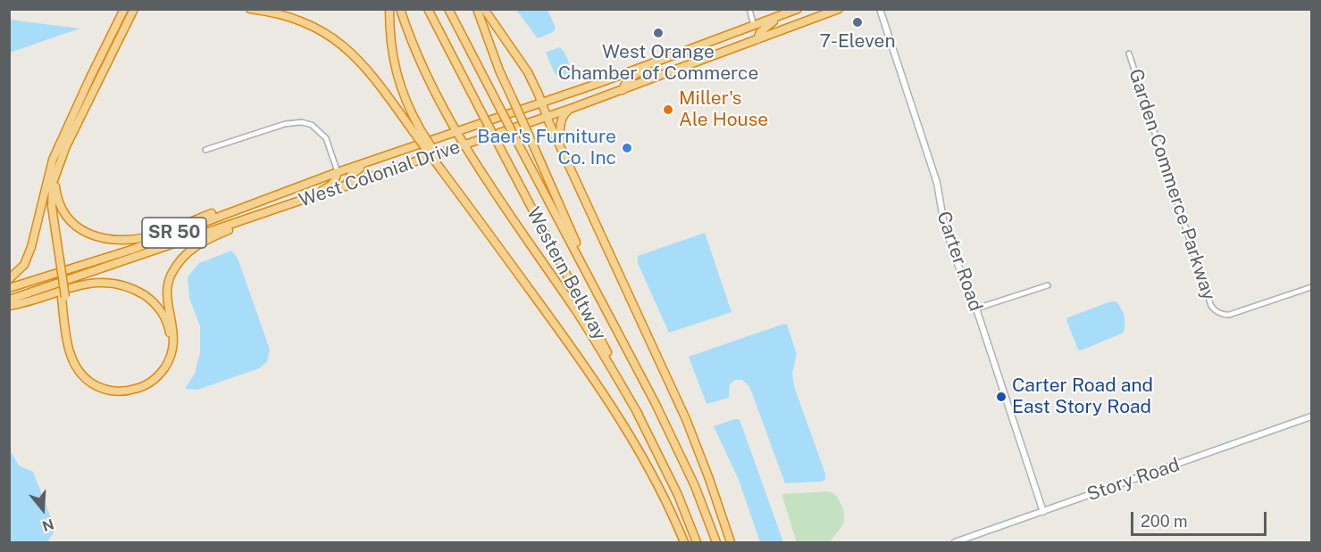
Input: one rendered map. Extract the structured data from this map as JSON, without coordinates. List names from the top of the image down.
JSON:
{
  "streets": {
    "highway": ["West Colonial Drive", "SR 50", "Western Beltway"],
    "street": ["Garden Commerce Parkway", "Carter Road", "Story Road"]
  },
  "crossings": [
    ["Carter Road", "Story Road"]
  ],
  "places": [
    "7-Eleven",
    "West Orange Chamber of Commerce",
    "Miller's Ale House",
    "Baer's Furniture Co. Inc",
    "Carter Road and East Story Road"
  ],
  "scale_bar": "200 m",
  "north": "bottom"
}
